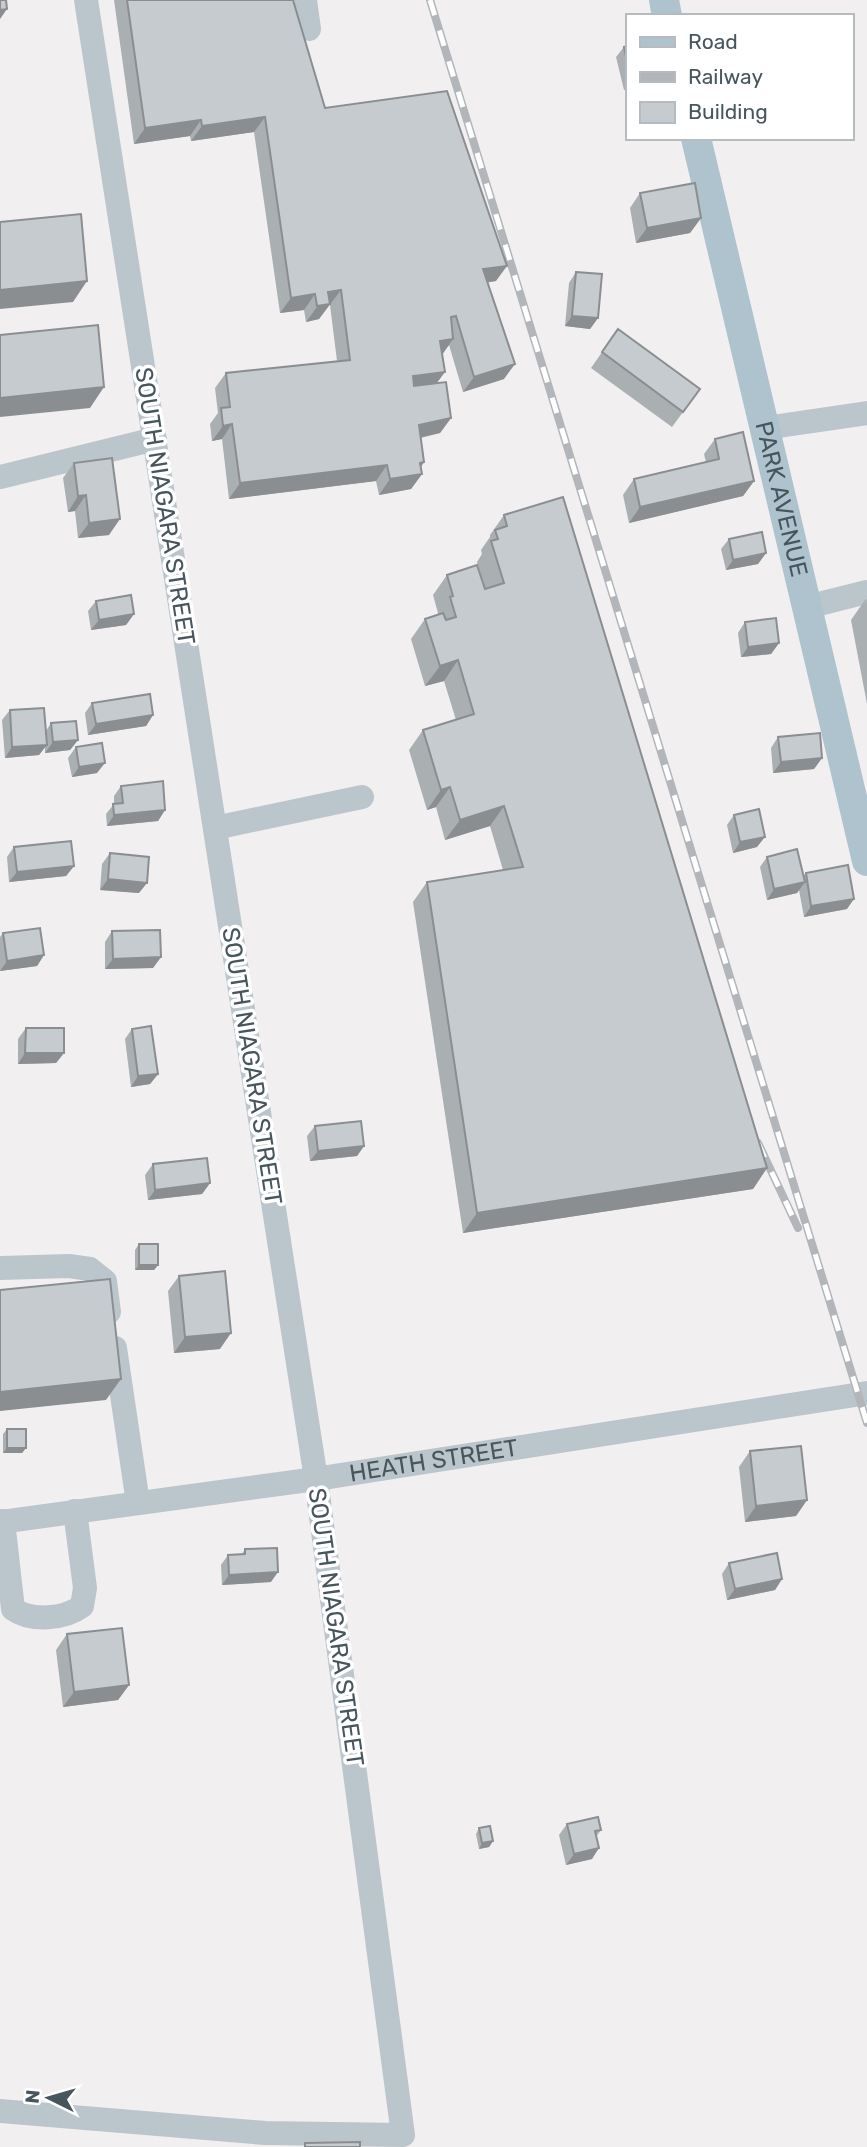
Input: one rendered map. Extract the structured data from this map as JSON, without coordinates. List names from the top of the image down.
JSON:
{
  "streets": {
    "main road": ["PARK AVENUE"],
    "street": ["SOUTH NIAGARA STREET", "HEATH STREET"]
  },
  "crossings": [
    ["SOUTH NIAGARA STREET", "HEATH STREET"]
  ],
  "legend": ["Road", "Railway", "Building"],
  "north": "left"
}
